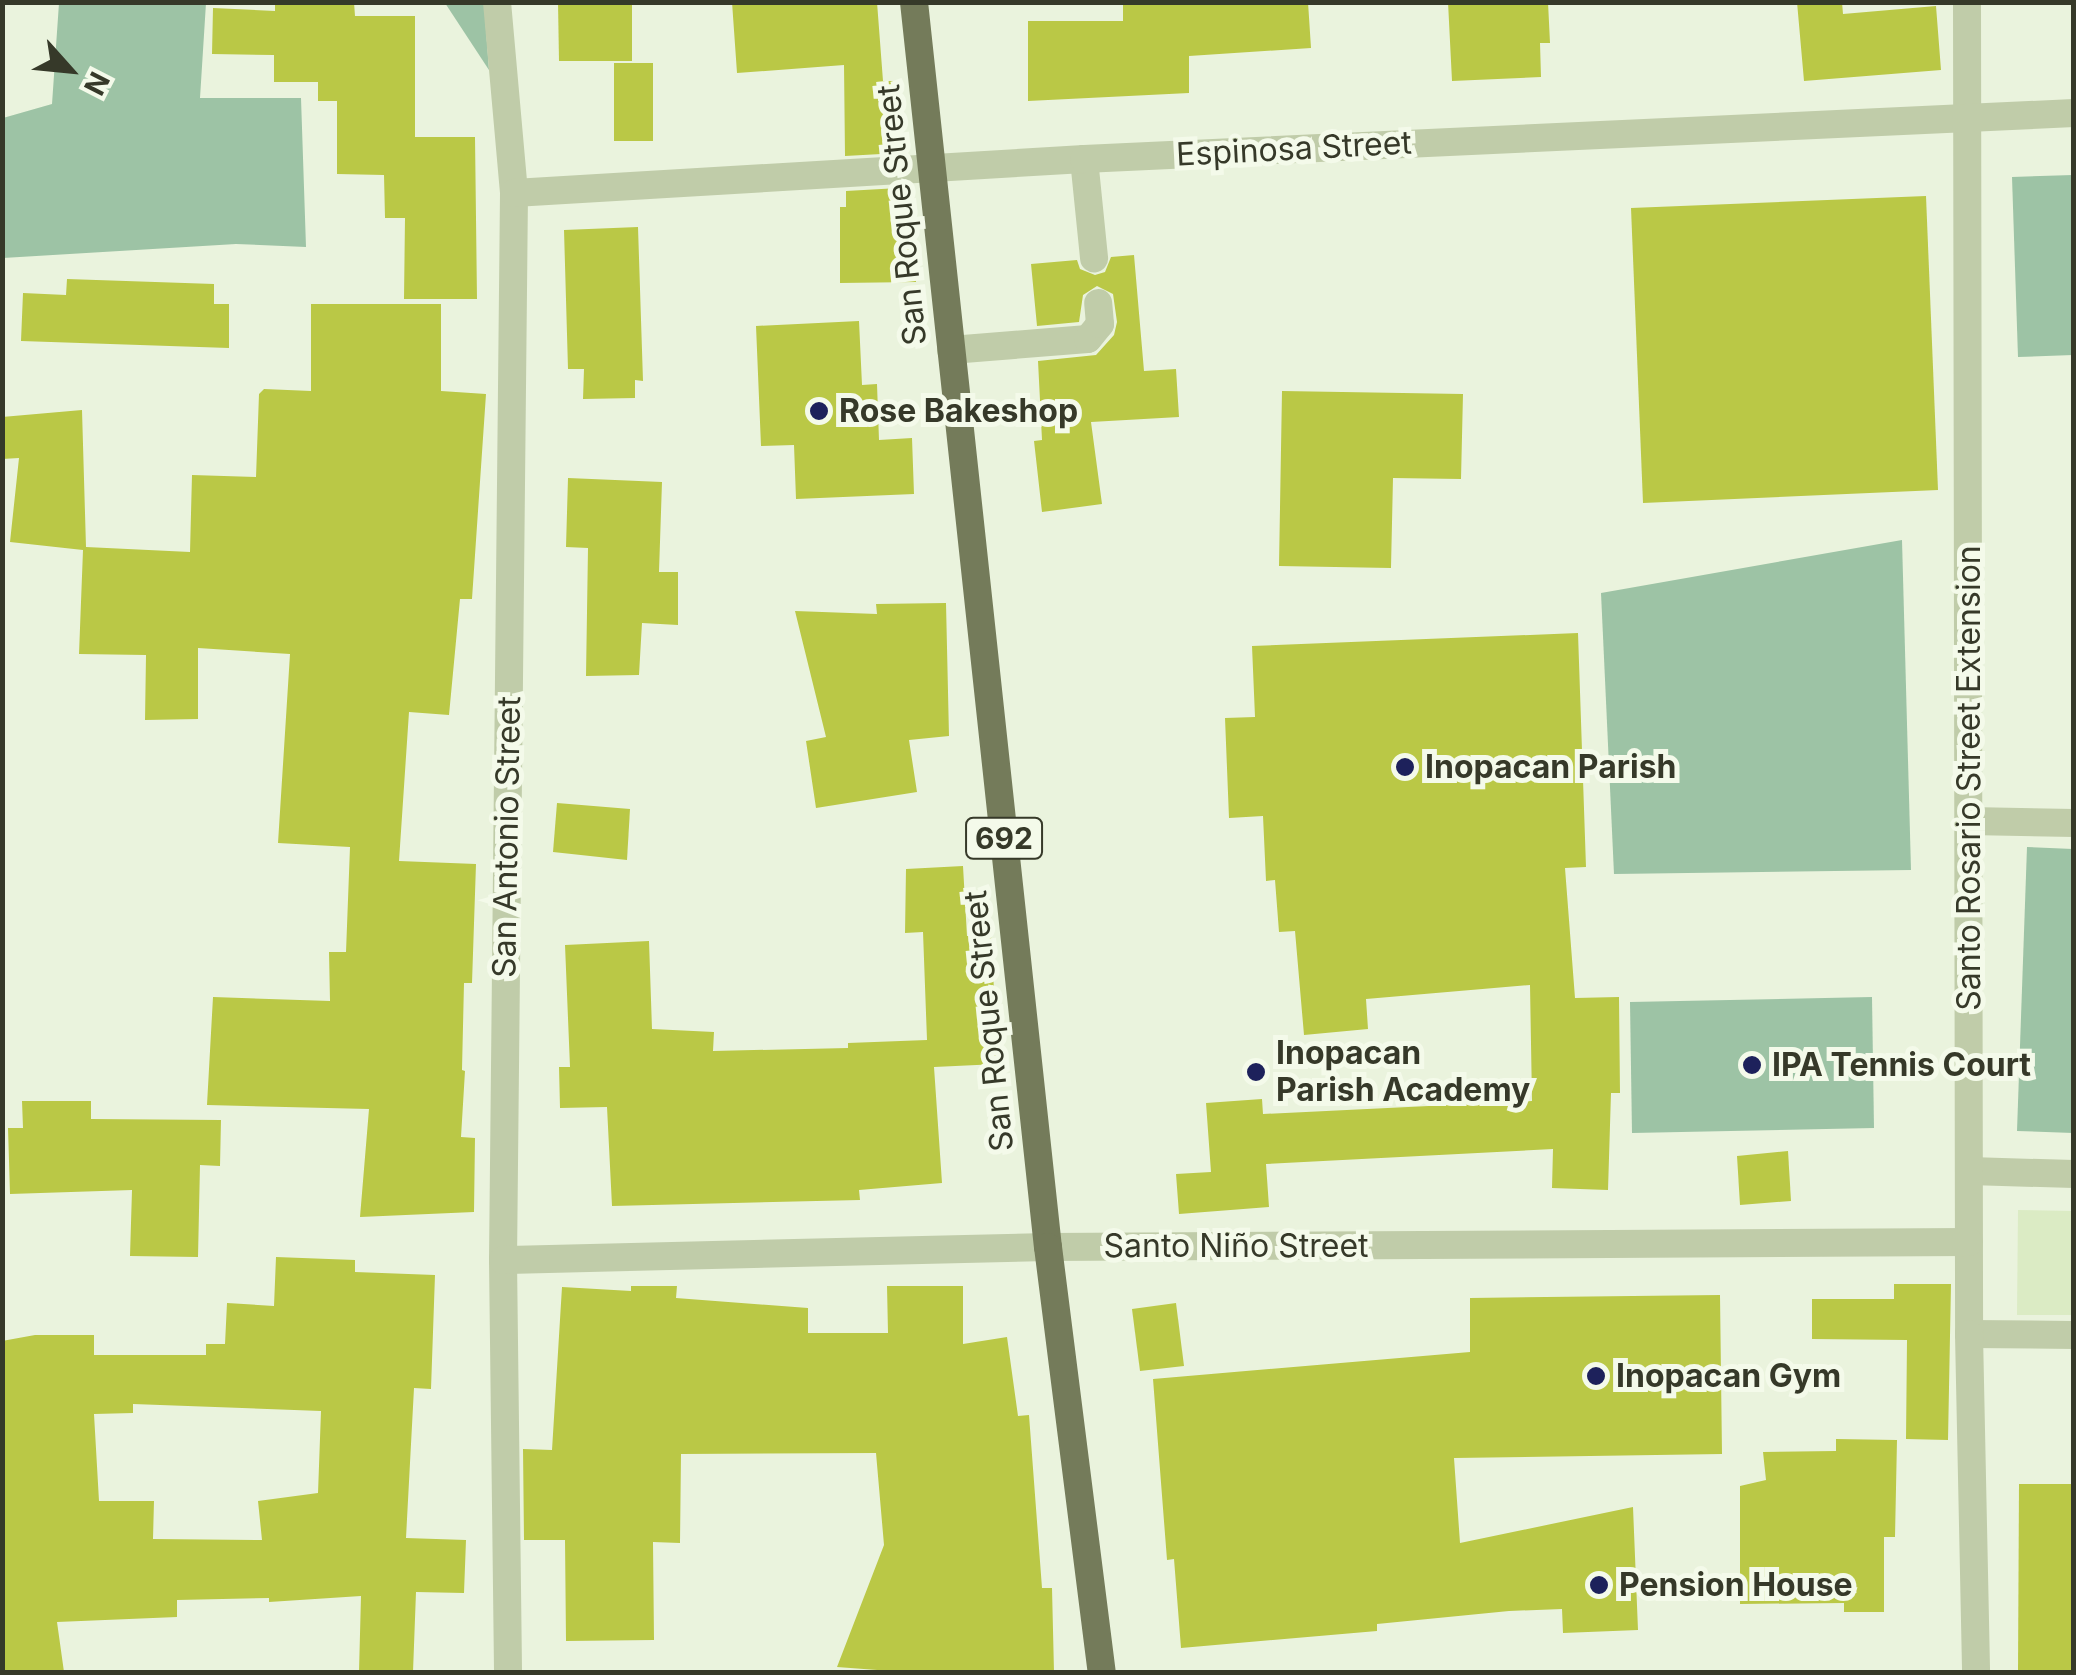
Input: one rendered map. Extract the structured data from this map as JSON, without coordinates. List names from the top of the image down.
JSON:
{
  "streets": {
    "main road": ["San Roque Street", "692"],
    "street": [
      "Espinosa Street",
      "Santo Rosario Street Extension",
      "San Antonio Street",
      "Santo Niño Street"
    ]
  },
  "crossings": [
    ["Espinosa Street", "San Roque Street"],
    ["Espinosa Street", "Santo Rosario Street Extension"],
    ["Espinosa Street", "San Antonio Street"],
    ["San Roque Street", "Santo Niño Street"],
    ["Santo Rosario Street Extension", "Santo Niño Street"],
    ["San Antonio Street", "Santo Niño Street"]
  ],
  "places": [
    "Rose Bakeshop",
    "Inopacan Parish",
    "IPA Tennis Court",
    "Inopacan Parish Academy",
    "Inopacan Gym",
    "Pension House"
  ],
  "north": "bottom right"
}
